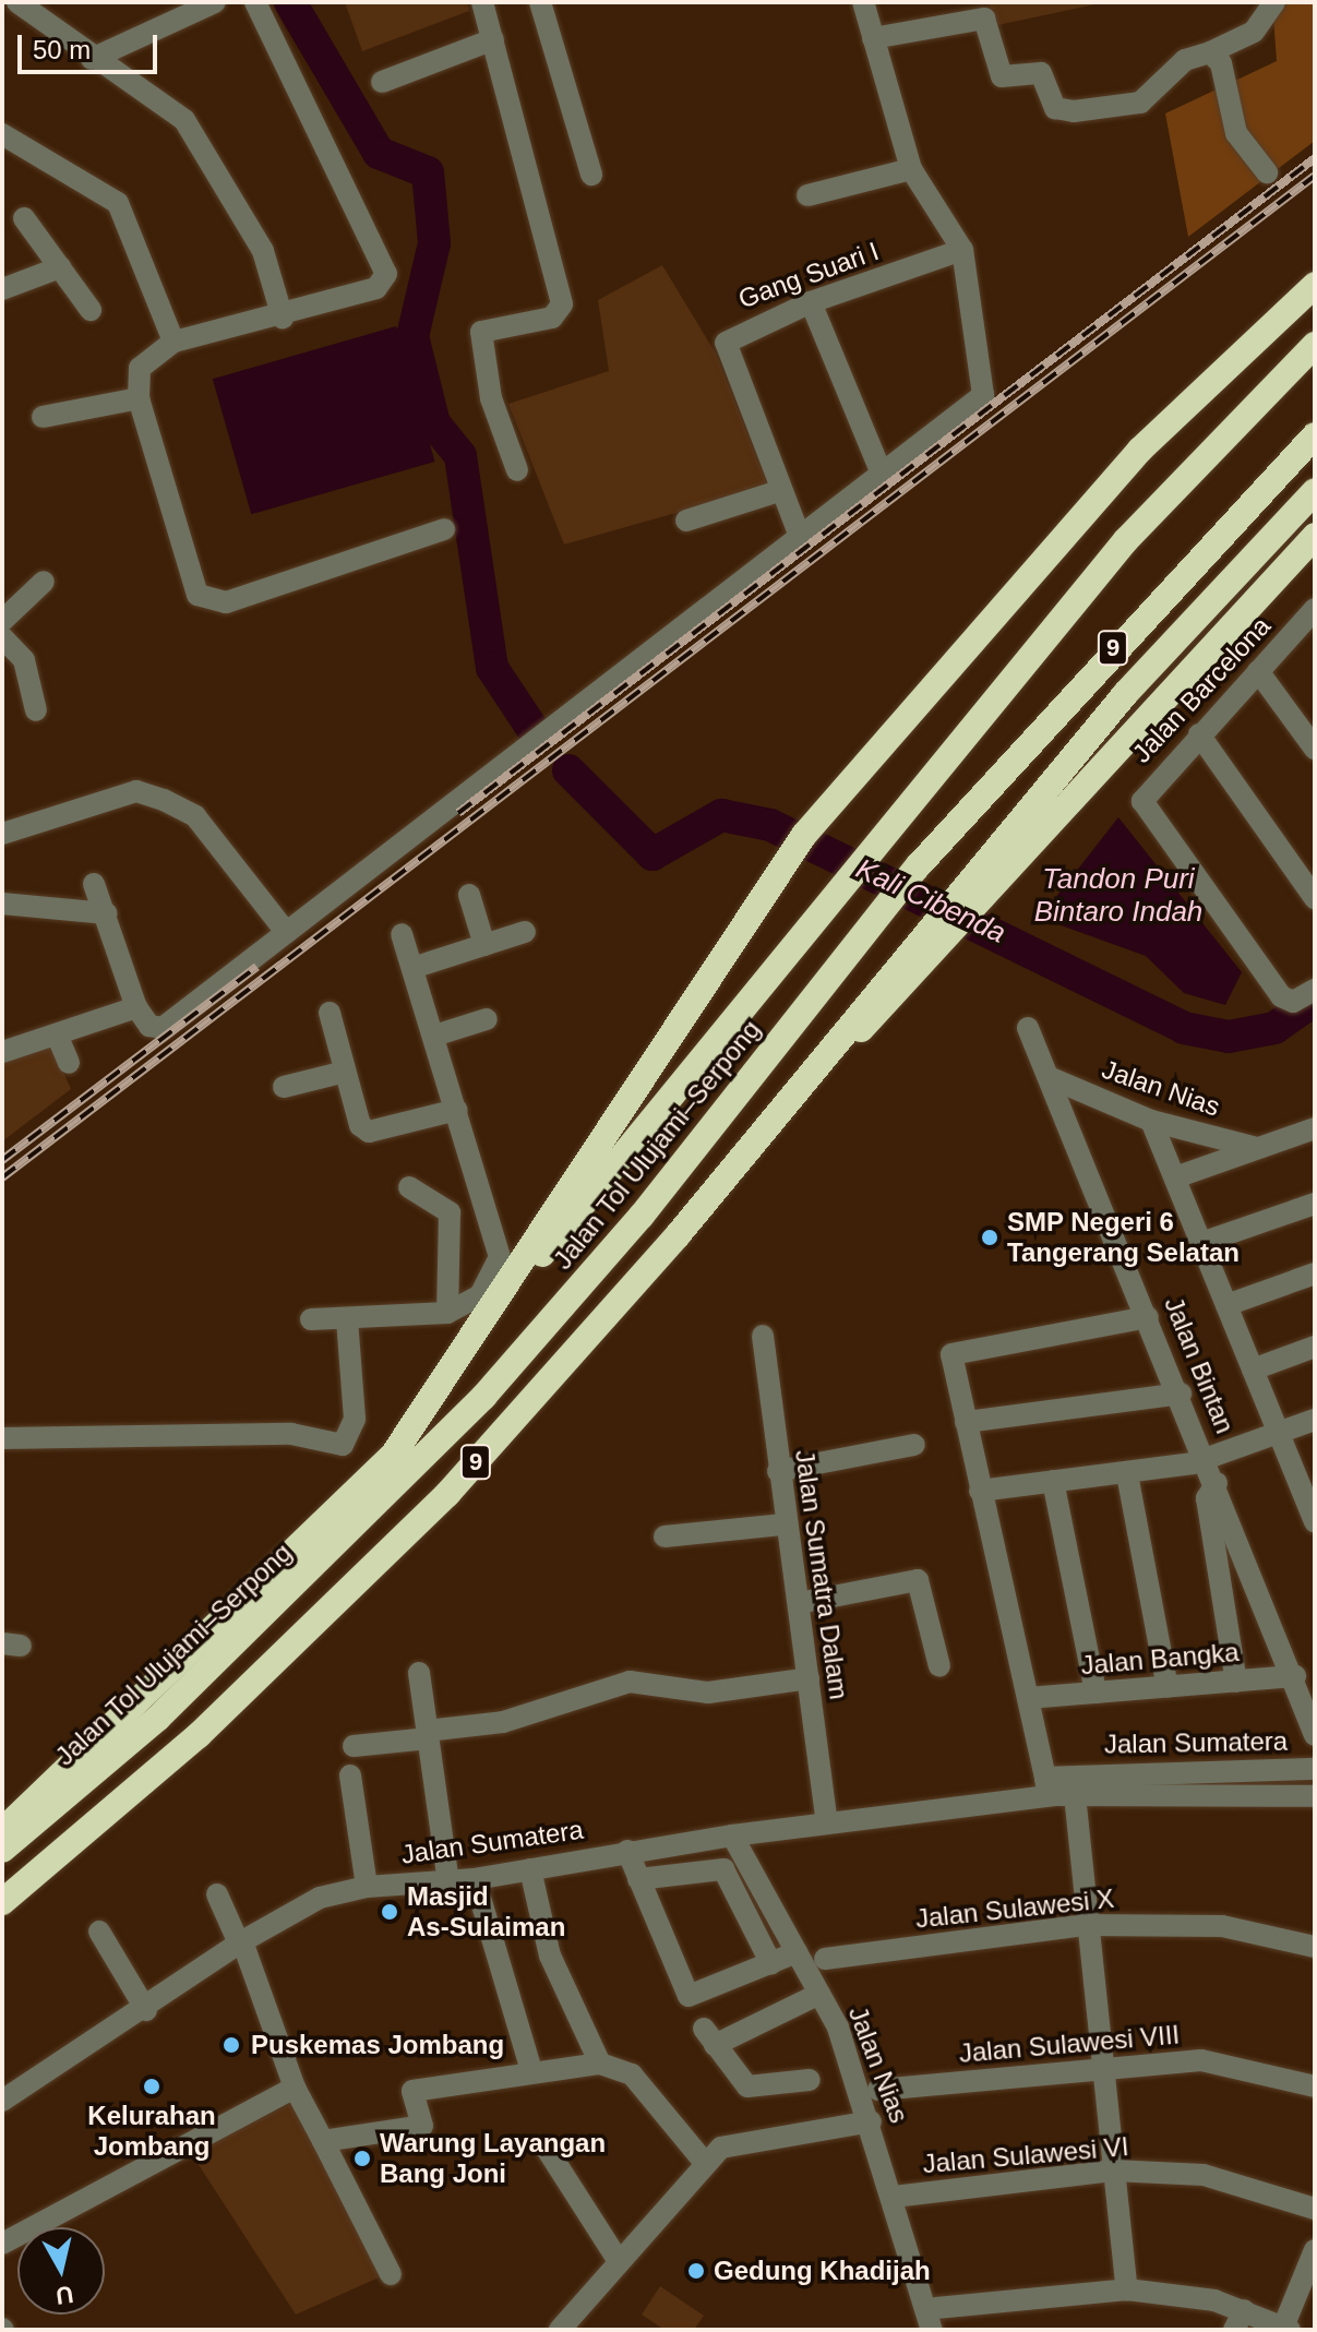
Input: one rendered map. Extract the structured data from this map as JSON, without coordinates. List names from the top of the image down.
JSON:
{
  "streets": {
    "highway": ["9", "Jalan Tol Ulujami–Serpong"],
    "street": [
      "Gang Suari I",
      "Jalan Barcelona",
      "Jalan Nias",
      "Jalan Bintan",
      "Jalan Sumatra Dalam",
      "Jalan Bangka",
      "Jalan Sumatera",
      "Jalan Sulawesi X",
      "Jalan Sulawesi VIII",
      "Jalan Sulawesi VI"
    ]
  },
  "crossings": [
    ["Jalan Nias", "Jalan Bintan"],
    ["Jalan Nias", "Jalan Sumatera"],
    ["Jalan Nias", "Jalan Sulawesi VI"],
    ["Jalan Bintan", "Jalan Bangka"],
    ["Jalan Sumatra Dalam", "Jalan Sumatera"]
  ],
  "water": ["Tandon Puri Bintaro Indah", "Kali Cibenda"],
  "places": [
    "SMP Negeri 6 Tangerang Selatan",
    "Masjid As-Sulaiman",
    "Puskemas Jombang",
    "Kelurahan Jombang",
    "Warung Layangan Bang Joni",
    "Gedung Khadijah"
  ],
  "scale_bar": "50 m",
  "north": "bottom"
}
